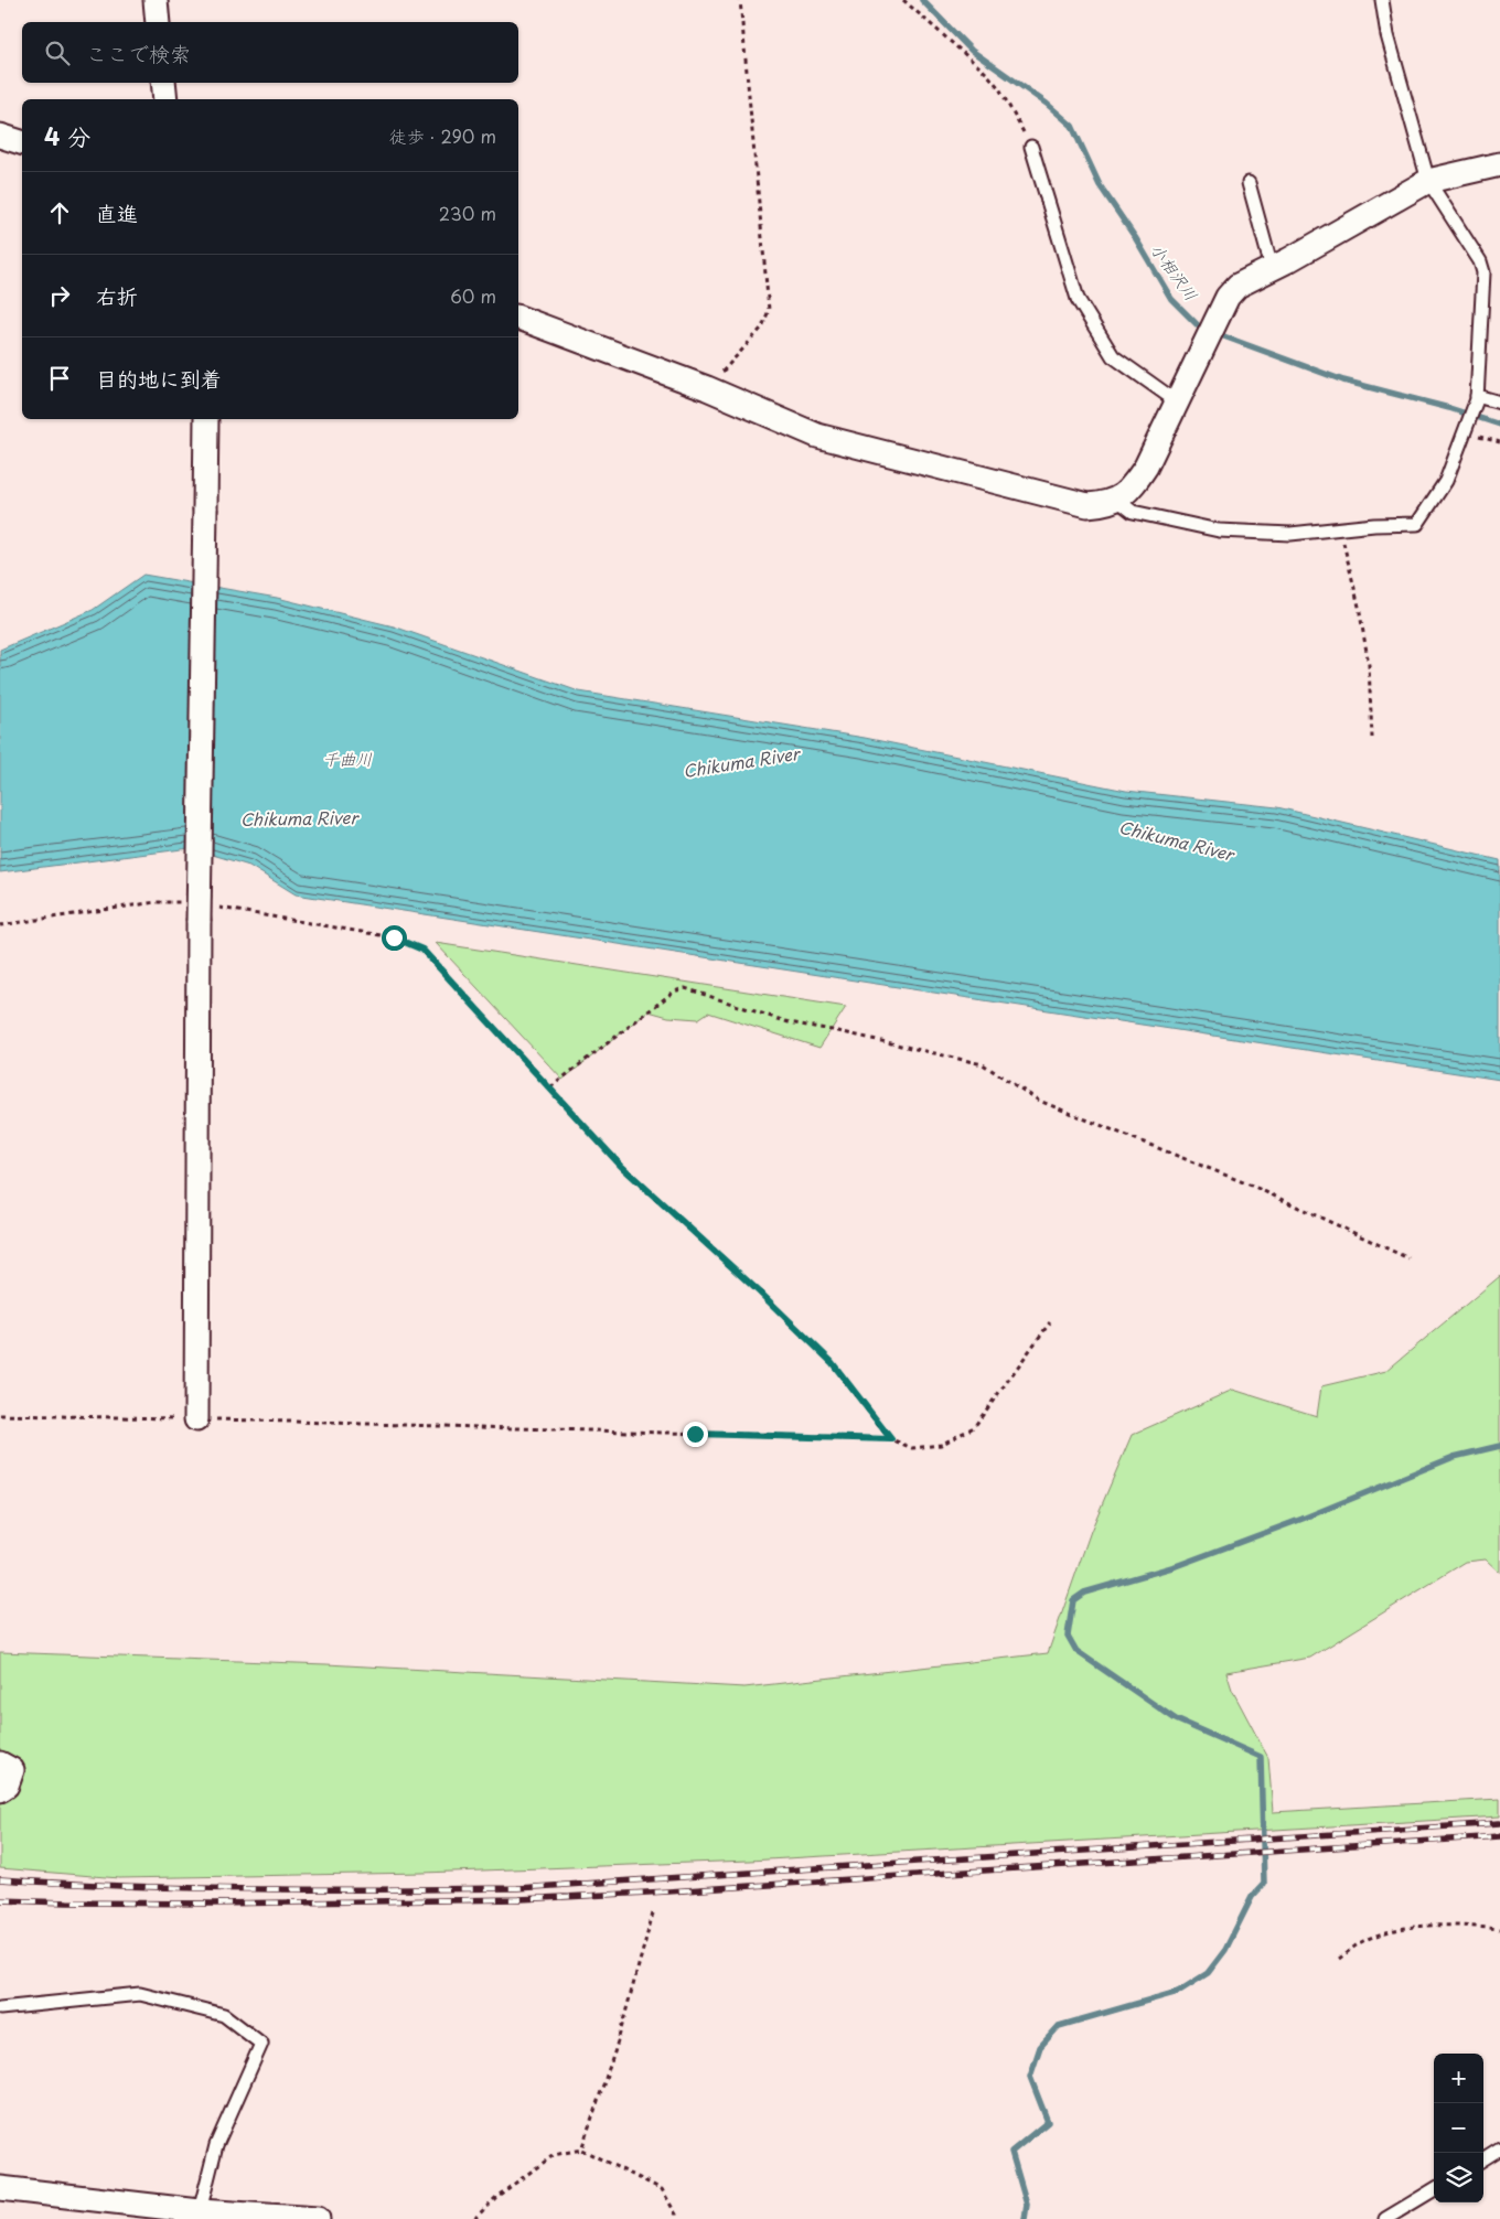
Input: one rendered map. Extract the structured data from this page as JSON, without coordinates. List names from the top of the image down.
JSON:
{
  "water": ["小相沢川", "千曲川", "Chikuma River"],
  "page": {
    "search": "ここで検索",
    "heading": ["4 分", "徒歩 · 290 m"],
    "list": [
      ["直進", "230 m"],
      ["右折", "60 m"],
      "目的地に到着"
    ],
    "map_buttons": ["+", "−"]
  }
}
